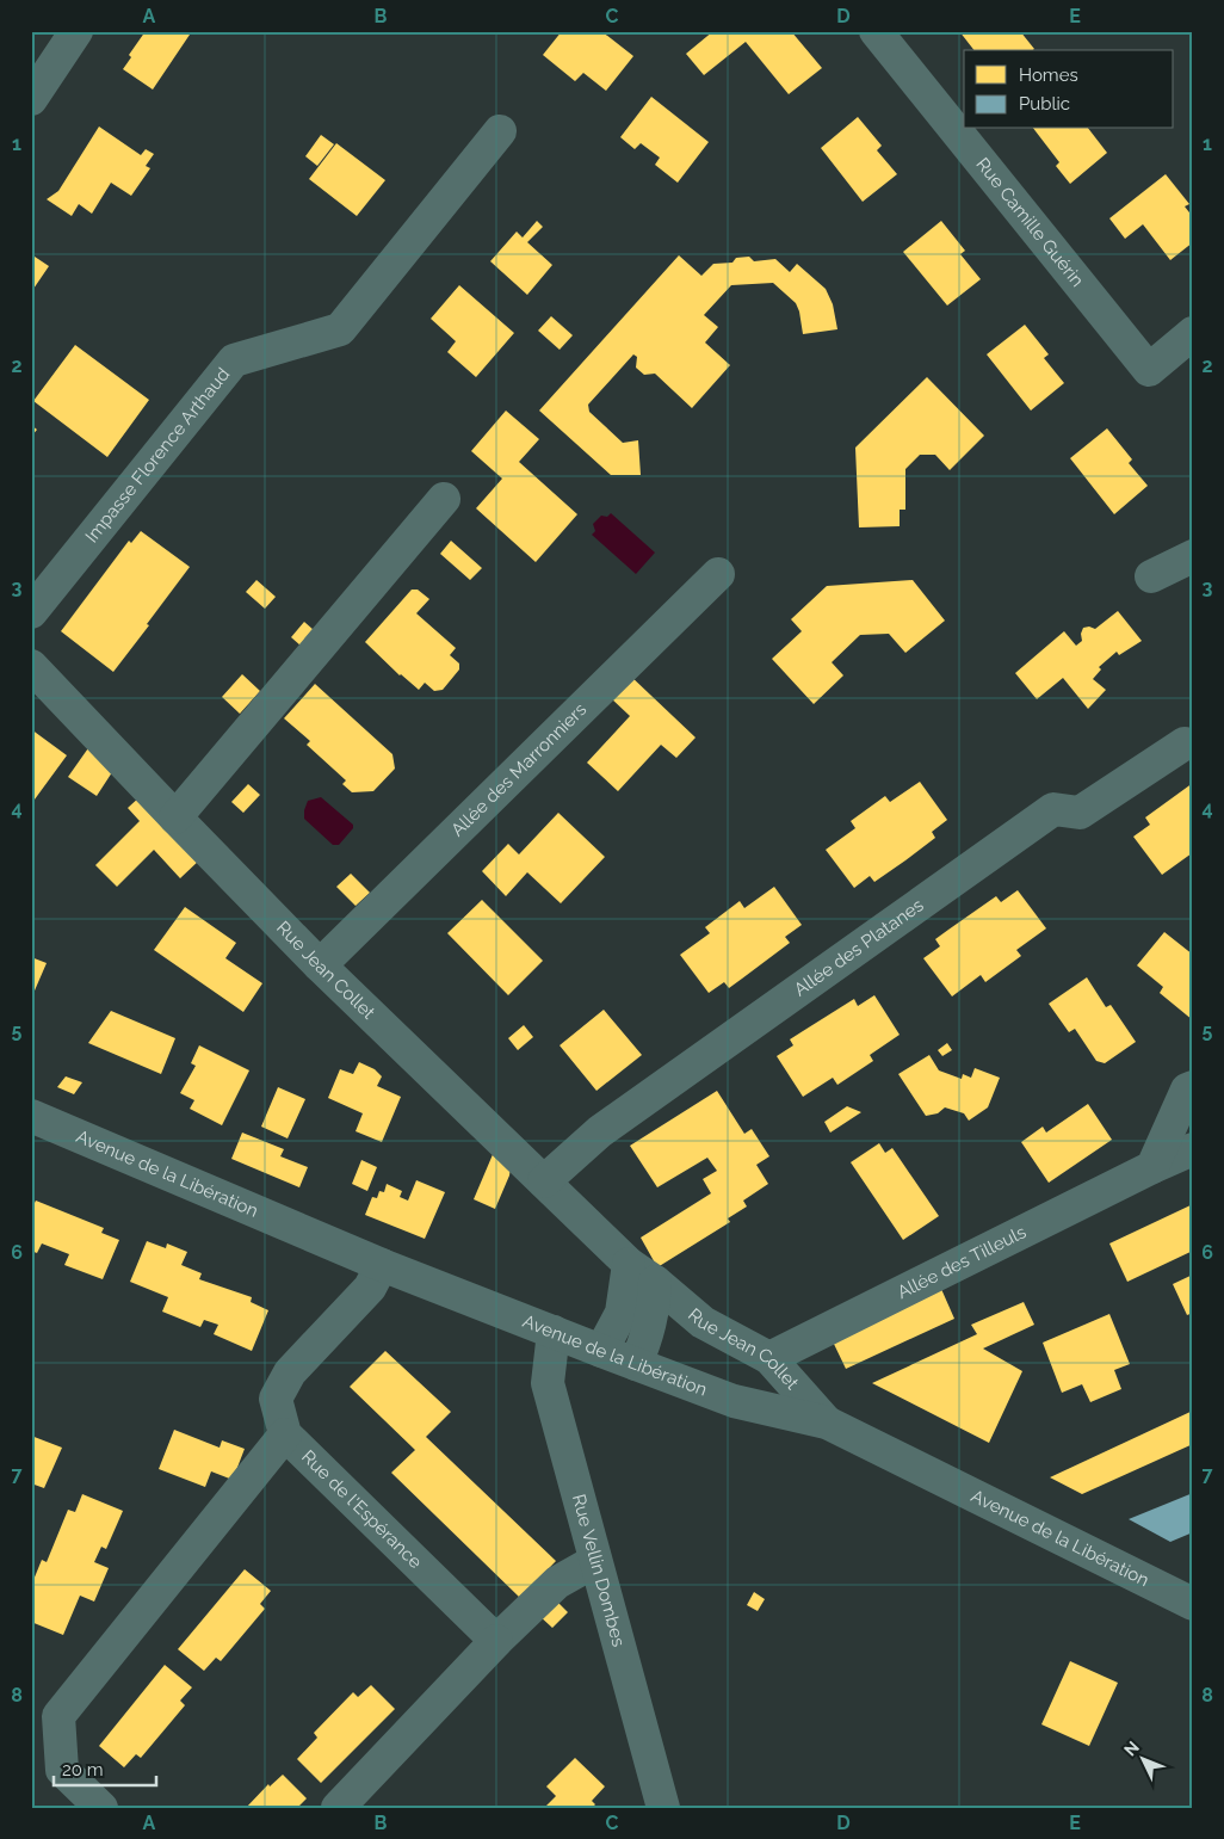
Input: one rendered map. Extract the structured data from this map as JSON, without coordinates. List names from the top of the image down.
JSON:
{
  "streets": {
    "street": [
      "Rue Camille Guérin",
      "Impasse Florence Arthaud",
      "Allée des Marronniers",
      "Allée des Platanes",
      "Rue Jean Collet",
      "Avenue de la Libération",
      "Allée des Tilleuls",
      "Rue de l'Espérance",
      "Rue Vellin Dombes"
    ]
  },
  "crossings": [
    ["Allée des Marronniers", "Rue Jean Collet"],
    ["Allée des Platanes", "Rue Jean Collet"],
    ["Rue Jean Collet", "Avenue de la Libération"],
    ["Rue Jean Collet", "Allée des Tilleuls"],
    ["Avenue de la Libération", "Rue Vellin Dombes"]
  ],
  "legend": ["Homes", "Public"],
  "scale_bar": "20 m",
  "north": "top left",
  "grid": {
    "columns": [
      "A",
      "B",
      "C",
      "D",
      "E"
    ],
    "rows": [
      "1",
      "2",
      "3",
      "4",
      "5",
      "6",
      "7",
      "8"
    ]
  }
}
